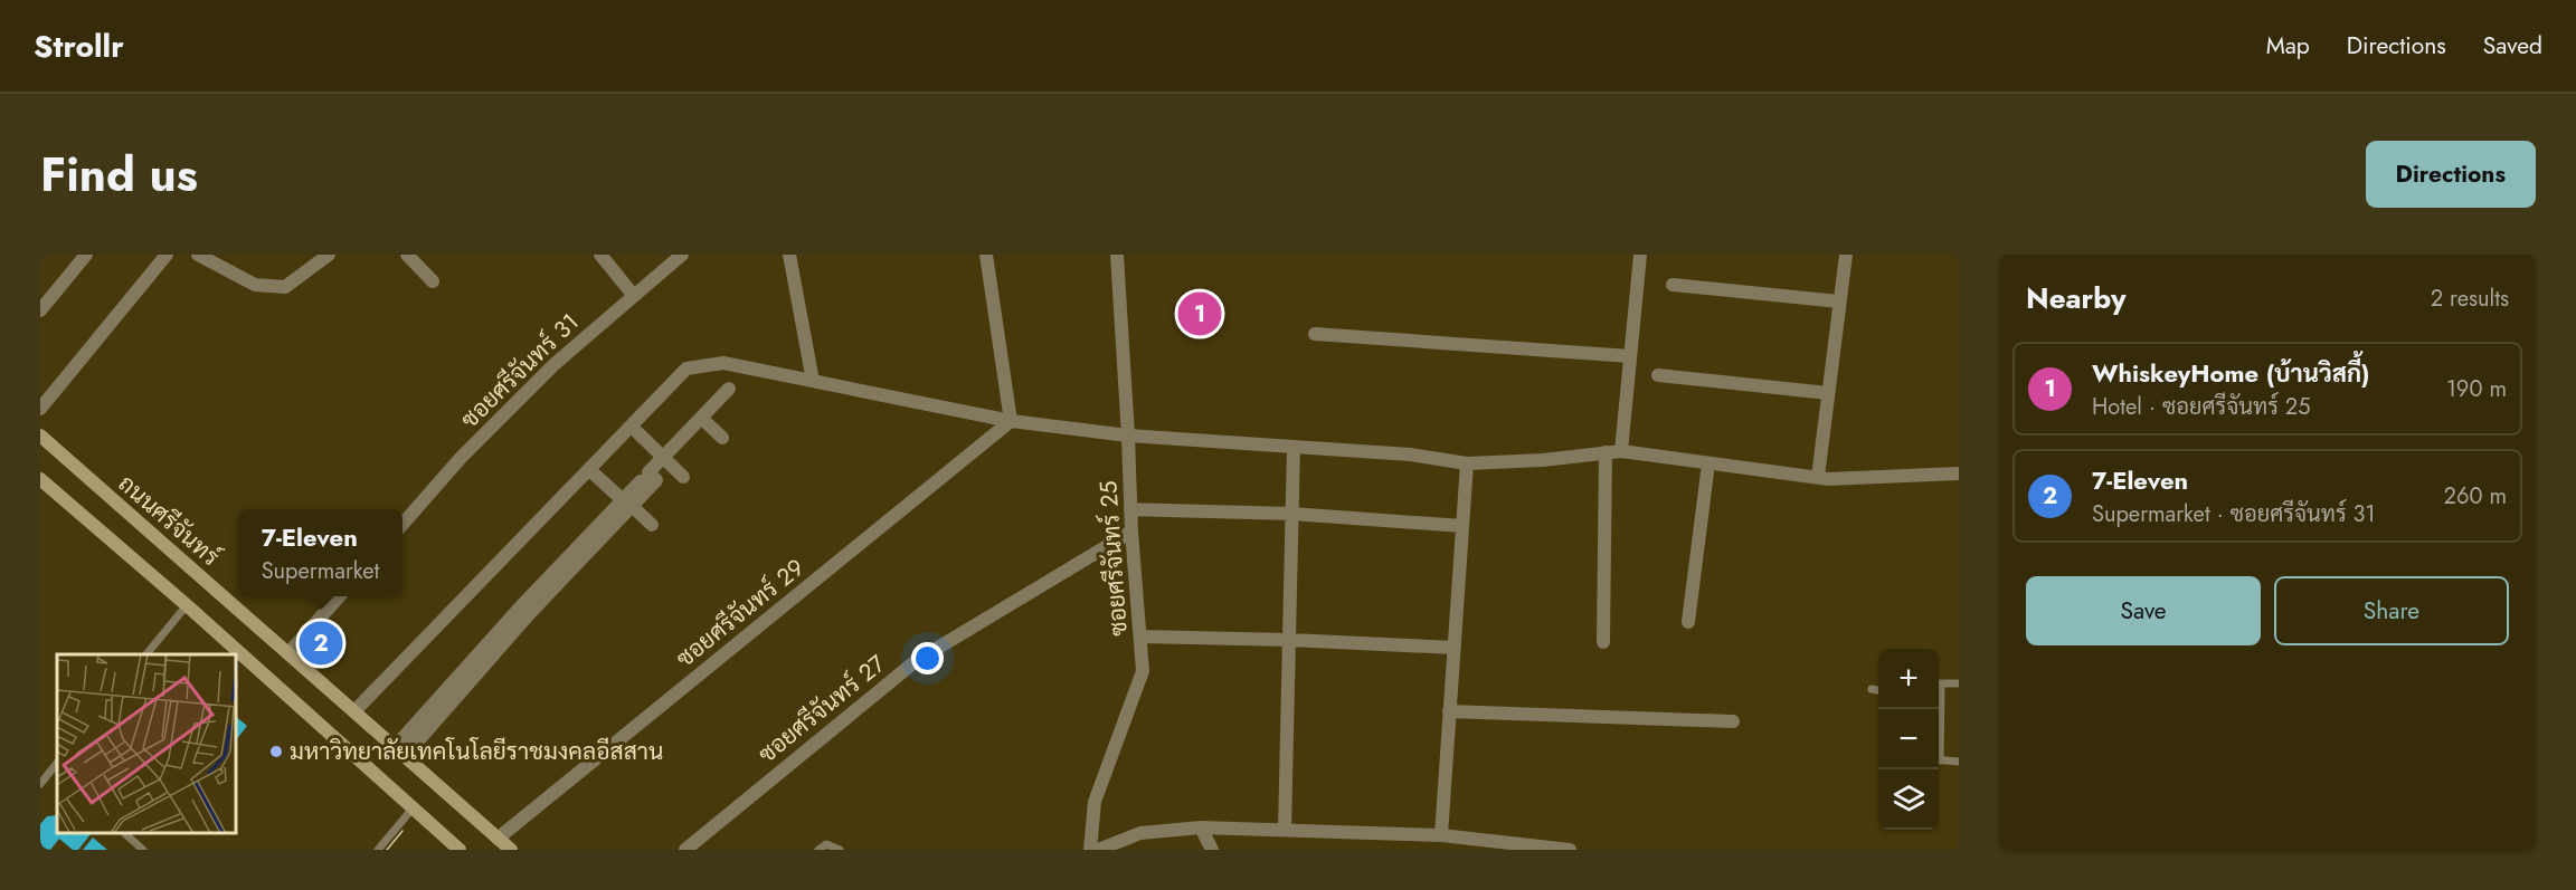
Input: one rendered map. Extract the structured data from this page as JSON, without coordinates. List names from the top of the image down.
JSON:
{
  "streets": {
    "main road": ["ถนนศรีจันทร์"],
    "street": [
      "ซอยศรีจันทร์ 31",
      "ซอยศรีจันทร์ 25",
      "ซอยศรีจันทร์ 29",
      "ซอยศรีจันทร์ 27"
    ]
  },
  "crossings": [
    ["ถนนศรีจันทร์", "ซอยศรีจันทร์ 29"],
    ["ซอยศรีจันทร์ 25", "ซอยศรีจันทร์ 27"]
  ],
  "places": ["มหาวิทยาลัยเทคโนโลยีราชมงคลอีสสาน"],
  "page": {
    "header": "Strollr",
    "nav": ["Map", "Directions", "Saved"],
    "title": "Find us",
    "buttons": [
      "Directions",
      ["Save", "Share"]
    ],
    "heading": ["Nearby", "2 results"],
    "pins": ["1", "2"],
    "list": [
      {
        "mark": "1",
        "name": "WhiskeyHome (บ้านวิสกี้)",
        "note": "Hotel · ซอยศรีจันทร์ 25",
        "value": "190 m"
      },
      {
        "mark": "2",
        "name": "7-Eleven",
        "note": "Supermarket · ซอยศรีจันทร์ 31",
        "value": "260 m"
      }
    ],
    "popup": ["7-Eleven", "Supermarket"],
    "map_buttons": ["+", "−"]
  }
}
